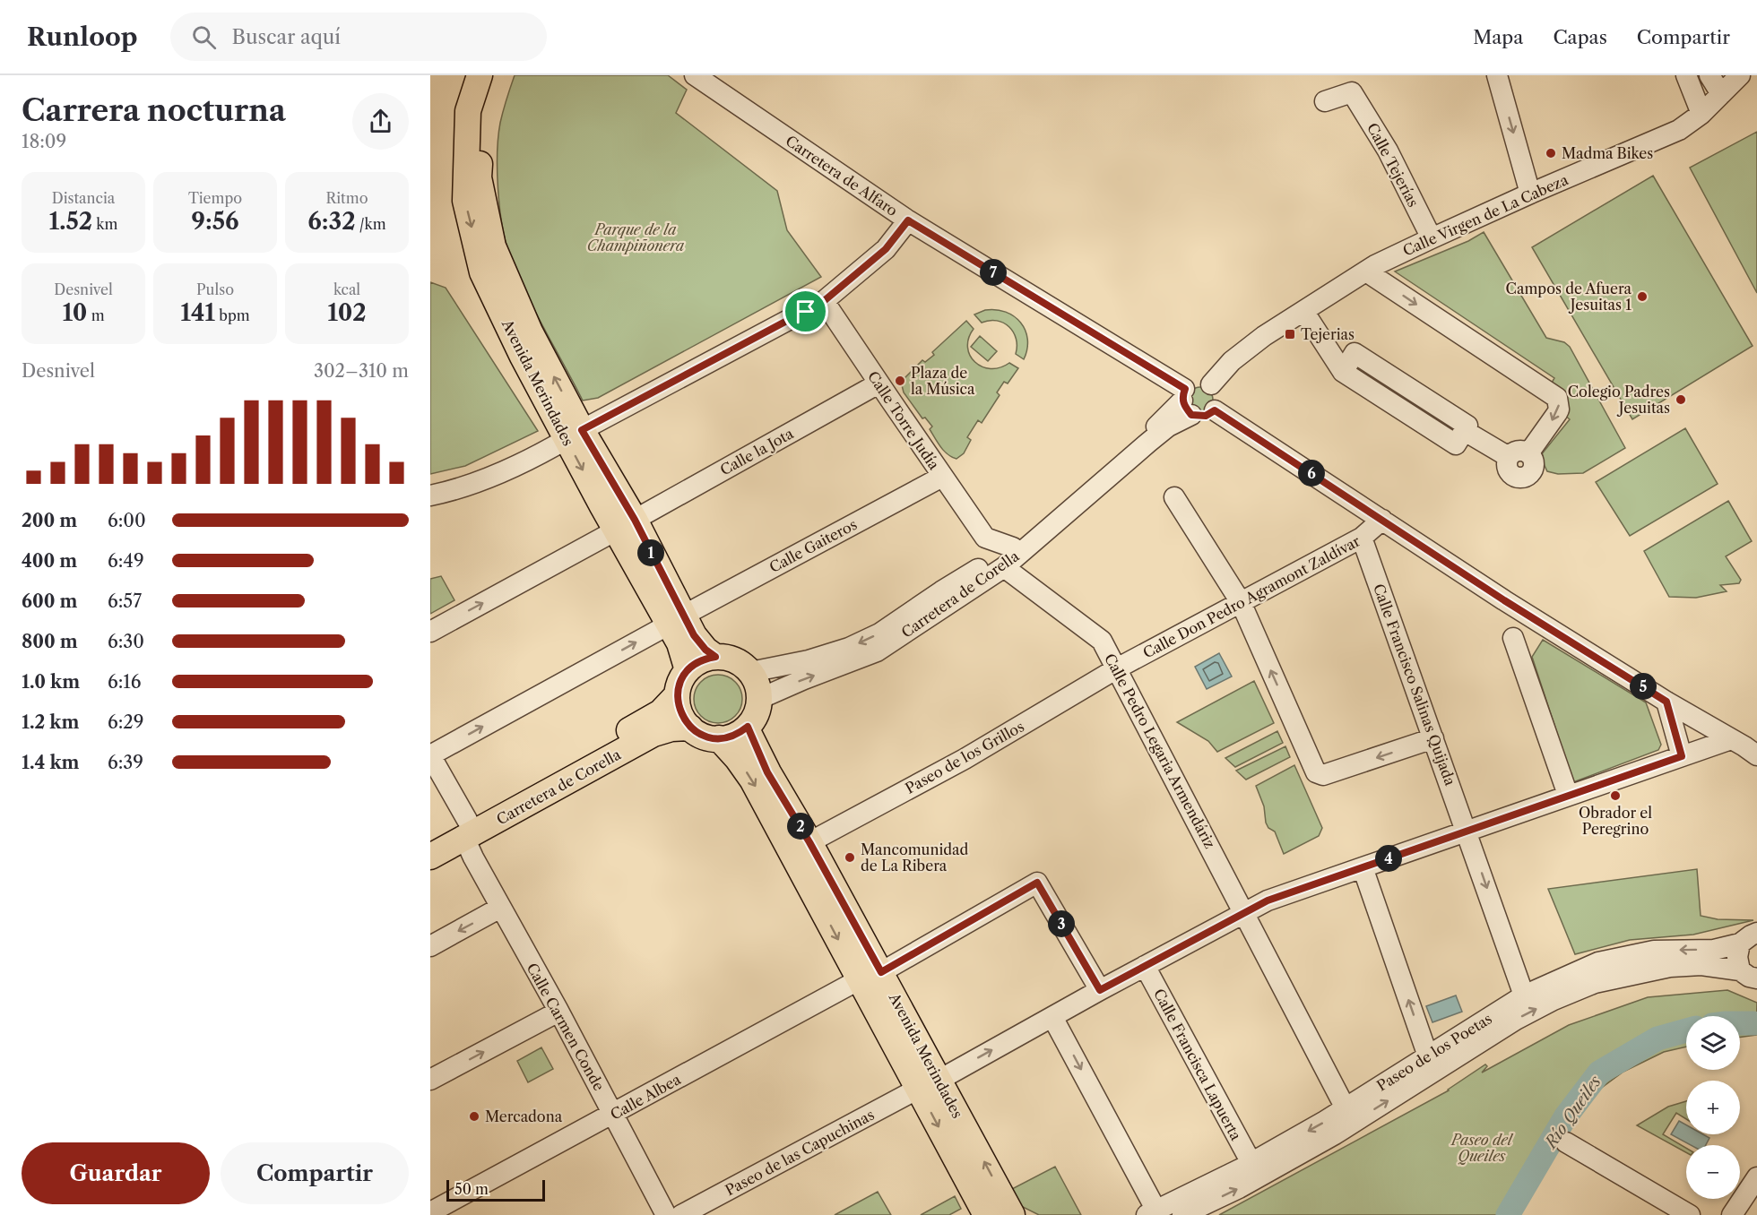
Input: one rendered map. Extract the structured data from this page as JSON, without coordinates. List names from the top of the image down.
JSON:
{
  "streets": {
    "main road": ["Avenida Merindades", "Carretera de Corella"],
    "street": [
      "Calle Tejerías",
      "Carretera de Alfaro",
      "Calle Virgen de La Cabeza",
      "Calle Torre Judía",
      "Calle la Jota",
      "Calle Gaiteros",
      "Calle Don Pedro Agramont Zaldívar",
      "Calle Francisco Salinas Quijada",
      "Calle Pedro Legaria Armendáriz",
      "Paseo de los Grillos",
      "Calle Carmen Conde",
      "Paseo de los Poetas",
      "Calle Francisca Lapuerta",
      "Calle Albea",
      "Paseo de las Capuchinas"
    ]
  },
  "crossings": [
    ["Calle Tejerías", "Calle Virgen de La Cabeza"],
    ["Carretera de Alfaro", "Calle Virgen de La Cabeza"],
    ["Carretera de Alfaro", "Carretera de Corella"],
    ["Calle Virgen de La Cabeza", "Carretera de Corella"],
    ["Avenida Merindades", "Calle la Jota"],
    ["Avenida Merindades", "Calle Gaiteros"],
    ["Avenida Merindades", "Carretera de Corella"],
    ["Avenida Merindades", "Paseo de los Grillos"],
    ["Avenida Merindades", "Calle Albea"],
    ["Avenida Merindades", "Paseo de las Capuchinas"],
    ["Calle Torre Judía", "Calle la Jota"],
    ["Calle Torre Judía", "Calle Gaiteros"],
    ["Calle Gaiteros", "Calle Carmen Conde"],
    ["Carretera de Corella", "Calle Pedro Legaria Armendáriz"],
    ["Carretera de Corella", "Calle Carmen Conde"],
    ["Calle Don Pedro Agramont Zaldívar", "Calle Francisco Salinas Quijada"],
    ["Calle Don Pedro Agramont Zaldívar", "Calle Pedro Legaria Armendáriz"],
    ["Calle Don Pedro Agramont Zaldívar", "Paseo de los Grillos"],
    ["Calle Francisco Salinas Quijada", "Paseo de los Poetas"],
    ["Calle Francisco Salinas Quijada", "Paseo de las Capuchinas"],
    ["Calle Pedro Legaria Armendáriz", "Paseo de los Grillos"],
    ["Calle Pedro Legaria Armendáriz", "Paseo de los Poetas"],
    ["Calle Pedro Legaria Armendáriz", "Paseo de las Capuchinas"],
    ["Calle Carmen Conde", "Calle Albea"],
    ["Paseo de los Poetas", "Calle Francisca Lapuerta"],
    ["Calle Francisca Lapuerta", "Paseo de las Capuchinas"],
    ["Calle Albea", "Paseo de las Capuchinas"]
  ],
  "one_way": ["Calle Gaiteros"],
  "water": ["Río Queiles"],
  "parks": ["Parque de la Champiñonera", "Paseo del Queiles"],
  "places": {
    "other": [
      "Madma Bikes",
      "Campos de Afuera Jesuitas 1",
      "Plaza de la Música",
      "Colegio Padres Jesuitas",
      "Obrador el Peregrino",
      "Mancomunidad de La Ribera",
      "Mercadona"
    ],
    "transit": ["Tejerias"]
  },
  "scale_bar": "50 m",
  "page": {
    "header": "Runloop",
    "search": "Buscar aquí",
    "nav": ["Mapa", "Capas", "Compartir"],
    "heading": ["Carrera nocturna", "18:09"],
    "stats": [
      ["Distancia", "1.52 km"],
      ["Tiempo", "9:56"],
      ["Ritmo", "6:32 /km"],
      ["Desnivel", "10 m"],
      ["Pulso", "141 bpm"],
      ["kcal", "102"]
    ],
    "pins": [
      "7",
      "6",
      "1",
      "5",
      "2",
      "4",
      "3"
    ],
    "chart": ["Desnivel", "302–310 m"],
    "list": [
      {
        "name": "200 m",
        "note": "6:00"
      },
      {
        "name": "400 m",
        "note": "6:49"
      },
      {
        "name": "600 m",
        "note": "6:57"
      },
      {
        "name": "800 m",
        "note": "6:30"
      },
      {
        "name": "1.0 km",
        "note": "6:16"
      },
      {
        "name": "1.2 km",
        "note": "6:29"
      },
      {
        "name": "1.4 km",
        "note": "6:39"
      }
    ],
    "map_buttons": ["+", "−"],
    "buttons": ["Guardar", "Compartir"],
    "scale": "50 m"
  }
}
